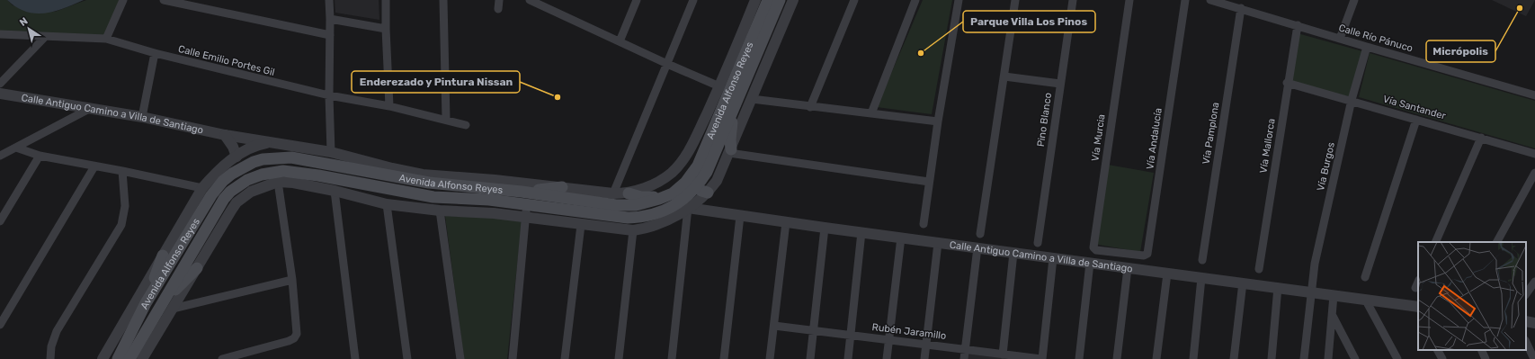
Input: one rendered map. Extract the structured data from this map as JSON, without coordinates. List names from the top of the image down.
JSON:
{
  "streets": {
    "main road": ["Avenida Alfonso Reyes"],
    "street": [
      "Calle Río Pánuco",
      "Calle Emilio Portes Gil",
      "Vía Santander",
      "Calle Antiguo Camino a Villa de Santiago",
      "Pino Blanco",
      "Vía Pamplona",
      "Vía Murcia",
      "Vía Andalucía",
      "Vía Mallorca",
      "Vía Burgos",
      "Rubén Jaramillo"
    ]
  },
  "crossings": [
    ["Calle Río Pánuco", "Vía Pamplona"],
    ["Calle Río Pánuco", "Vía Mallorca"],
    ["Calle Río Pánuco", "Vía Burgos"],
    ["Avenida Alfonso Reyes", "Calle Antiguo Camino a Villa de Santiago"],
    ["Vía Santander", "Vía Mallorca"],
    ["Vía Santander", "Vía Burgos"],
    ["Calle Antiguo Camino a Villa de Santiago", "Vía Burgos"],
    ["Vía Murcia", "Vía Andalucía"]
  ],
  "places": ["Micrópolis", "Parque Villa Los Pinos", "Enderezado y Pintura Nissan"],
  "north": "top left"
}
